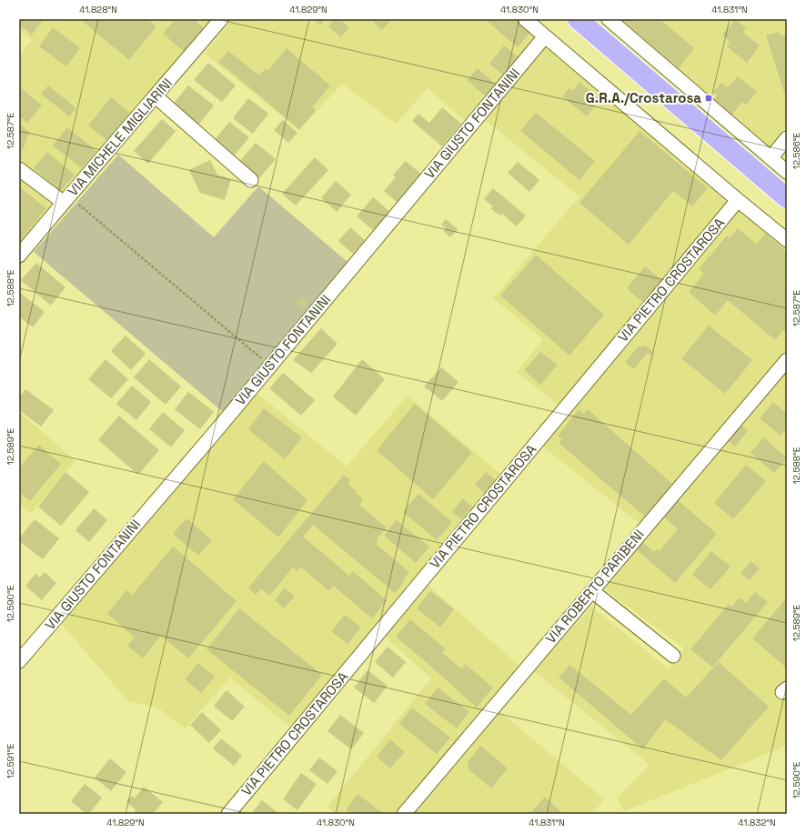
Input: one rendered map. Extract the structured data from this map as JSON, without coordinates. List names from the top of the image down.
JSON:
{
  "streets": {
    "street": [
      "VIA GIUSTO FONTANINI",
      "VIA MICHELE MIGLIARINI",
      "VIA PIETRO CROSTAROSA",
      "VIA ROBERTO PARIBENI"
    ]
  },
  "places": {
    "transit": ["G.R.A./Crostarosa"]
  },
  "coordinates": [
    "41.828°N",
    "41.829°N",
    "41.830°N",
    "41.831°N",
    "12.587°E",
    "12.586°E",
    "12.588°E",
    "12.589°E",
    "12.590°E",
    "12.591°E",
    "41.832°N"
  ]
}
